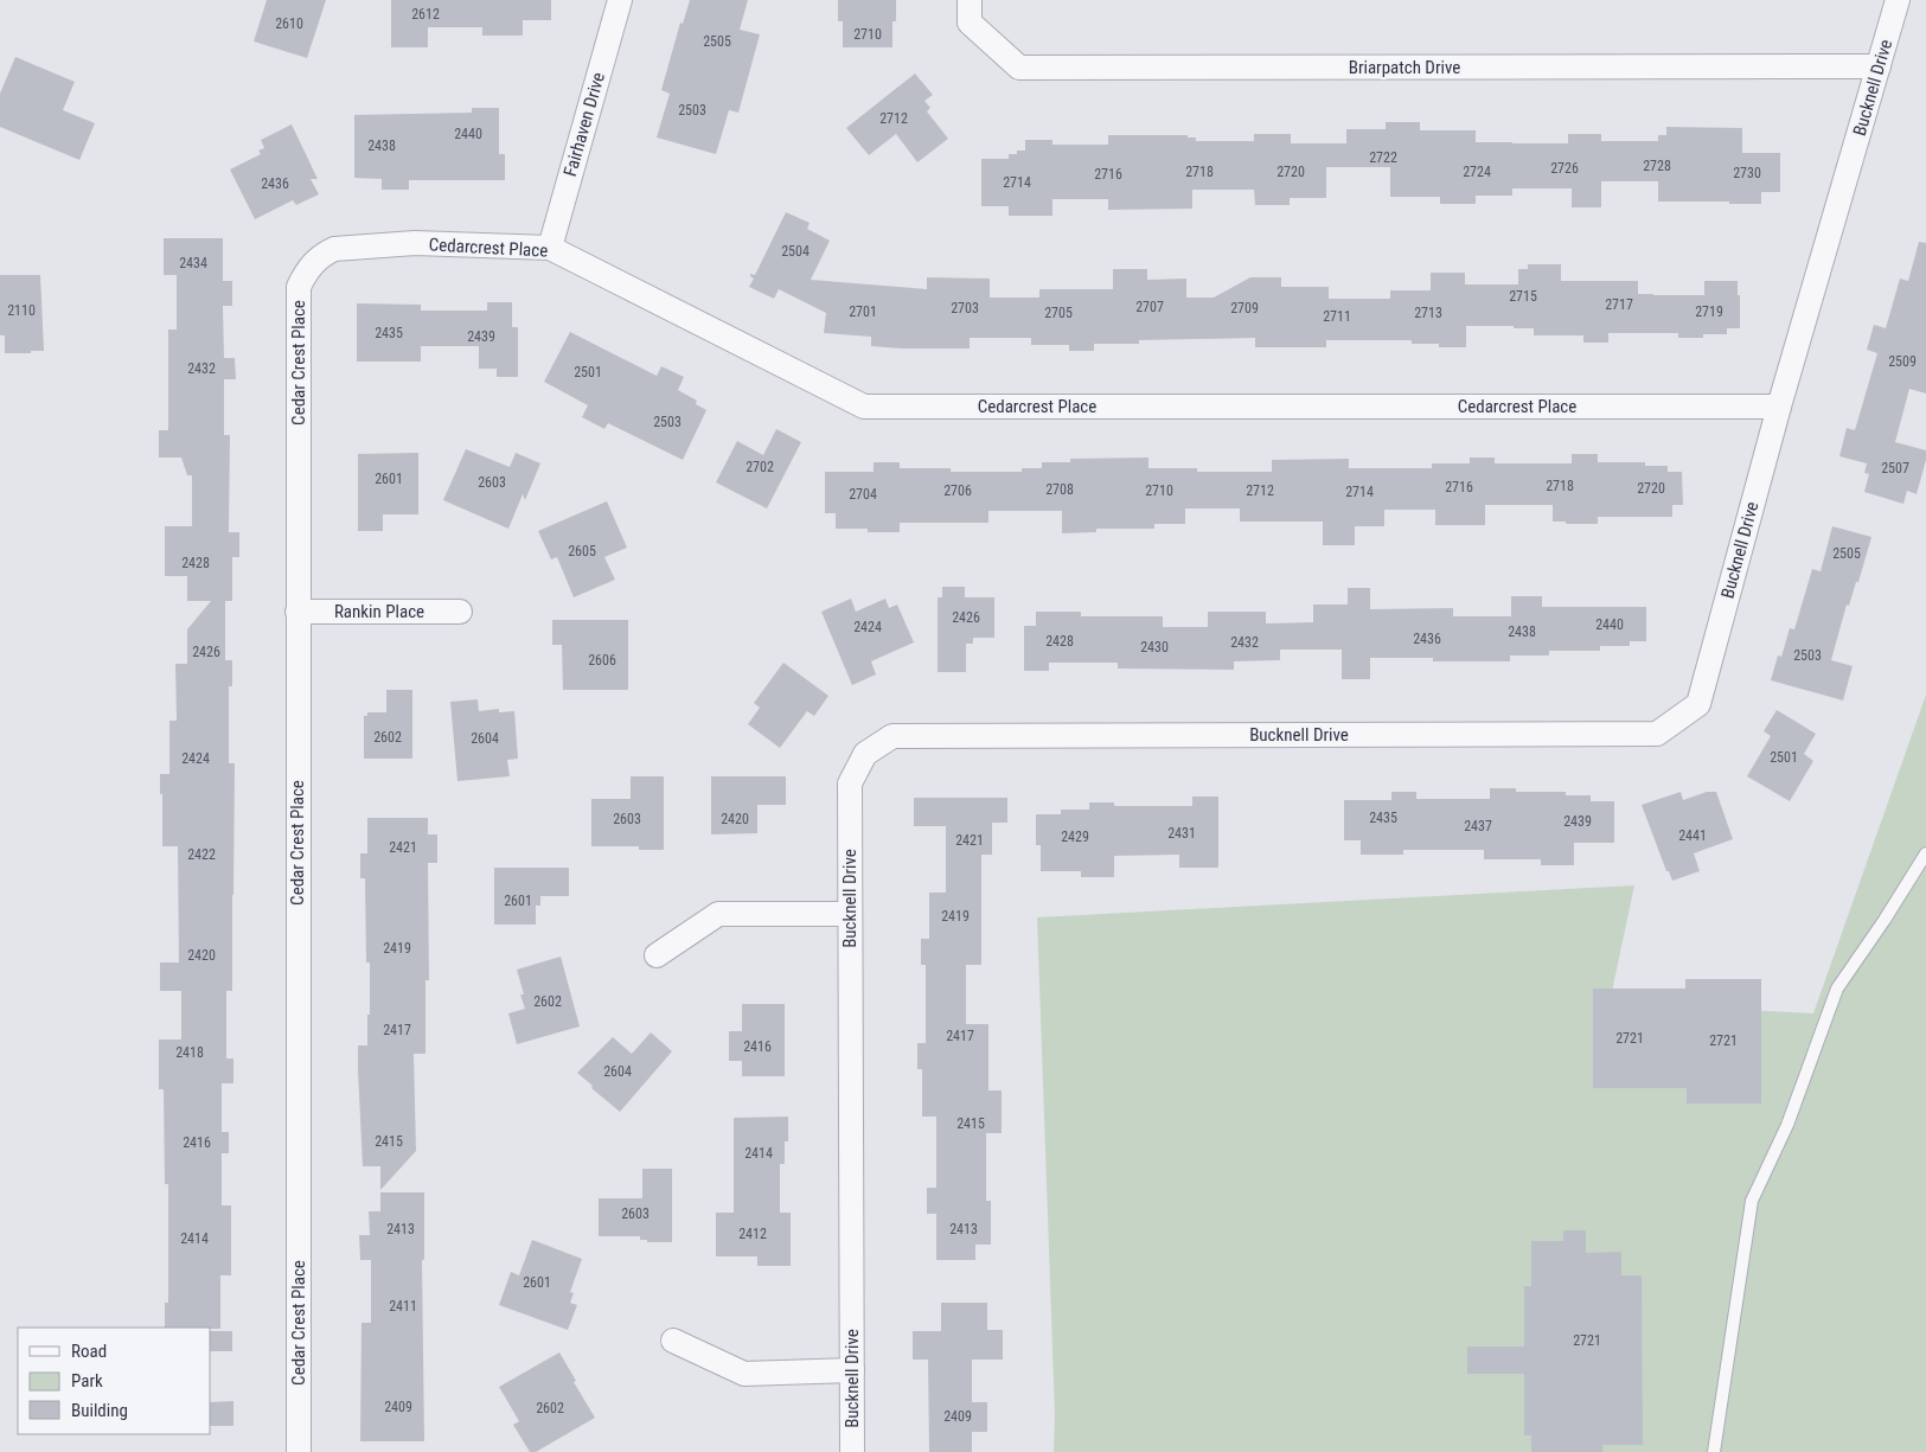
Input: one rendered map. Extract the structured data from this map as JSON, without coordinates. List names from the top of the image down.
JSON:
{
  "streets": {
    "street": [
      "Briarpatch Drive",
      "Bucknell Drive",
      "Fairhaven Drive",
      "Cedarcrest Place",
      "Cedar Crest Place",
      "Rankin Place"
    ]
  },
  "crossings": [
    ["Briarpatch Drive", "Bucknell Drive"],
    ["Bucknell Drive", "Cedarcrest Place"],
    ["Fairhaven Drive", "Cedarcrest Place"],
    ["Cedarcrest Place", "Cedar Crest Place"],
    ["Cedar Crest Place", "Rankin Place"]
  ],
  "house_numbers": [
    "2612",
    "2610",
    "2710",
    "2505",
    "2503",
    "2712",
    "2440",
    "2438",
    "2722",
    "2728",
    "2726",
    "2718",
    "2720",
    "2724",
    "2730",
    "2716",
    "2714",
    "2436",
    "2504",
    "2434",
    "2715",
    "2717",
    "2707",
    "2703",
    "2709",
    "2110",
    "2701",
    "2719",
    "2705",
    "2713",
    "2711",
    "2435",
    "2439",
    "2509",
    "2432",
    "2501",
    "2503",
    "2702",
    "2507",
    "2601",
    "2603",
    "2718",
    "2716",
    "2720",
    "2708",
    "2706",
    "2710",
    "2712",
    "2714",
    "2704",
    "2605",
    "2505",
    "2428",
    "2426",
    "2440",
    "2424",
    "2438",
    "2436",
    "2428",
    "2432",
    "2430",
    "2426",
    "2503",
    "2606",
    "2602",
    "2604",
    "2501",
    "2424",
    "2435",
    "2603",
    "2420",
    "2439",
    "2437",
    "2431",
    "2441",
    "2429",
    "2421",
    "2421",
    "2422",
    "2601",
    "2419",
    "2419",
    "2420",
    "2602",
    "2417",
    "2417",
    "2721",
    "2721",
    "2416",
    "2418",
    "2604",
    "2415",
    "2415",
    "2416",
    "2414",
    "2603",
    "2413",
    "2413",
    "2412",
    "2414",
    "2601",
    "2411",
    "2721",
    "2409",
    "2602",
    "2409"
  ],
  "legend": ["Road", "Park", "Building"]
}
